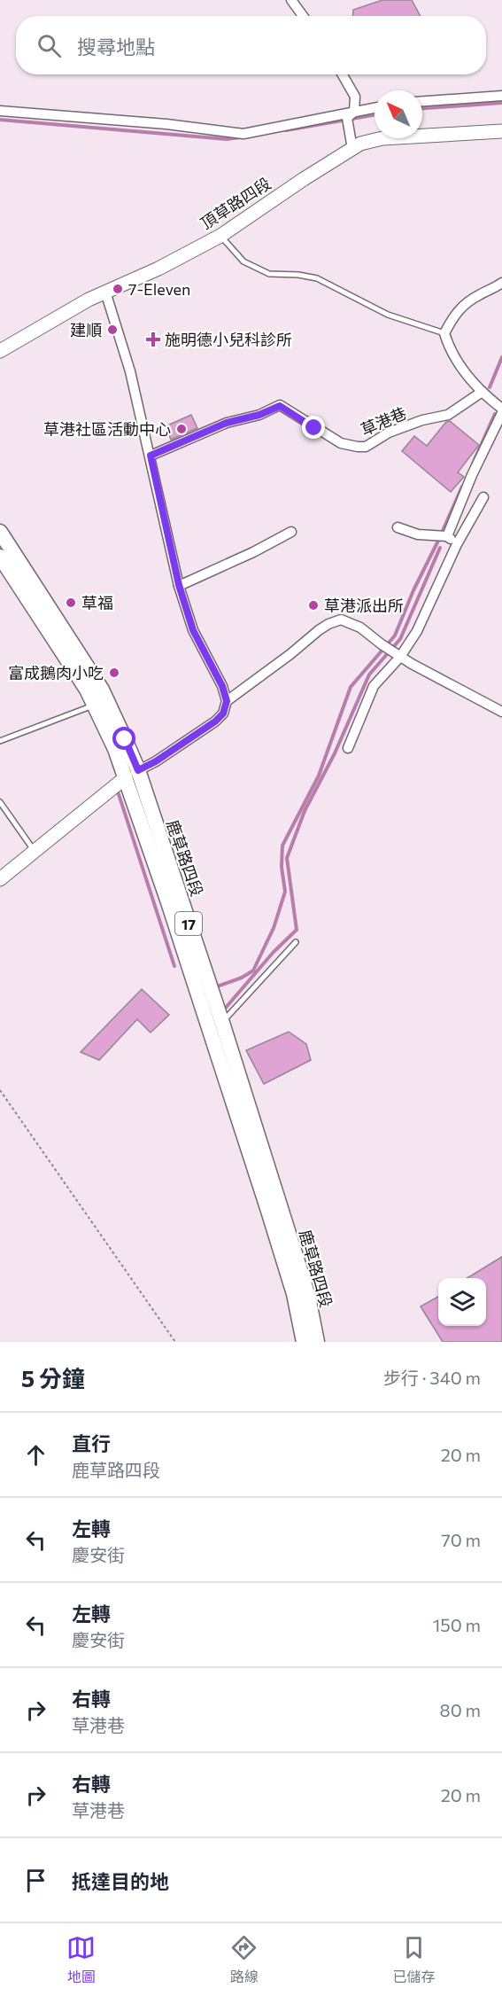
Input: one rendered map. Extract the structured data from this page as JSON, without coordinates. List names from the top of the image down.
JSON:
{
  "streets": {
    "main road": ["鹿草路四段", "17"],
    "street": ["頂草路四段", "草港巷"]
  },
  "places": {
    "other": [
      "7-Eleven",
      "建順",
      "草港社區活動中心",
      "草福",
      "草港派出所",
      "富成鵝肉小吃"
    ],
    "health": ["施明德小兒科診所"]
  },
  "north": "top left",
  "page": {
    "search": "搜尋地點",
    "heading": ["5 分鐘", "步行 · 340 m"],
    "list": [
      ["直行", "鹿草路四段", "20 m"],
      ["左轉", "慶安街", "70 m"],
      ["左轉", "慶安街", "150 m"],
      ["右轉", "草港巷", "80 m"],
      ["右轉", "草港巷", "20 m"],
      "抵達目的地"
    ],
    "nav": ["地圖", "路線", "已儲存"]
  }
}
